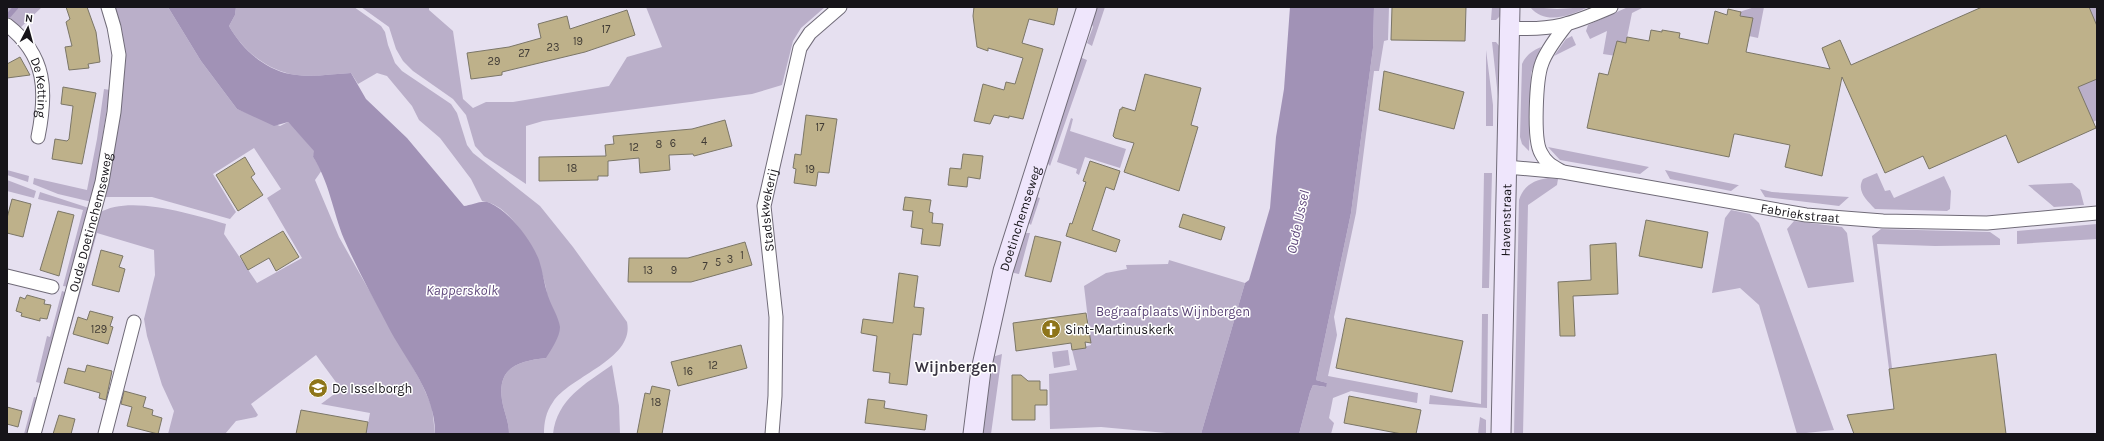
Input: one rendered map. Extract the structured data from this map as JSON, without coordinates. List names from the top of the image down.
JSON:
{
  "streets": {
    "street": [
      "De Ketting",
      "Stadskwekerij",
      "Fabriekstraat",
      "Doetinchemseweg",
      "Havenstraat",
      "Oude Doetinchemseweg"
    ]
  },
  "crossings": [
    ["Fabriekstraat", "Havenstraat"]
  ],
  "districts": ["Wijnbergen"],
  "water": ["Oude IJssel", "Kapperskolk"],
  "parks": ["Begraafplaats Wijnbergen"],
  "places": {
    "church": ["Sint-Martinuskerk"],
    "school or university": ["De Isselborgh"]
  },
  "house_numbers": [
    "17",
    "19",
    "23",
    "27",
    "29",
    "17",
    "4",
    "6",
    "8",
    "12",
    "18",
    "19",
    "1",
    "3",
    "5",
    "7",
    "13",
    "9",
    "129",
    "12",
    "16",
    "18"
  ],
  "north": "top"
}
